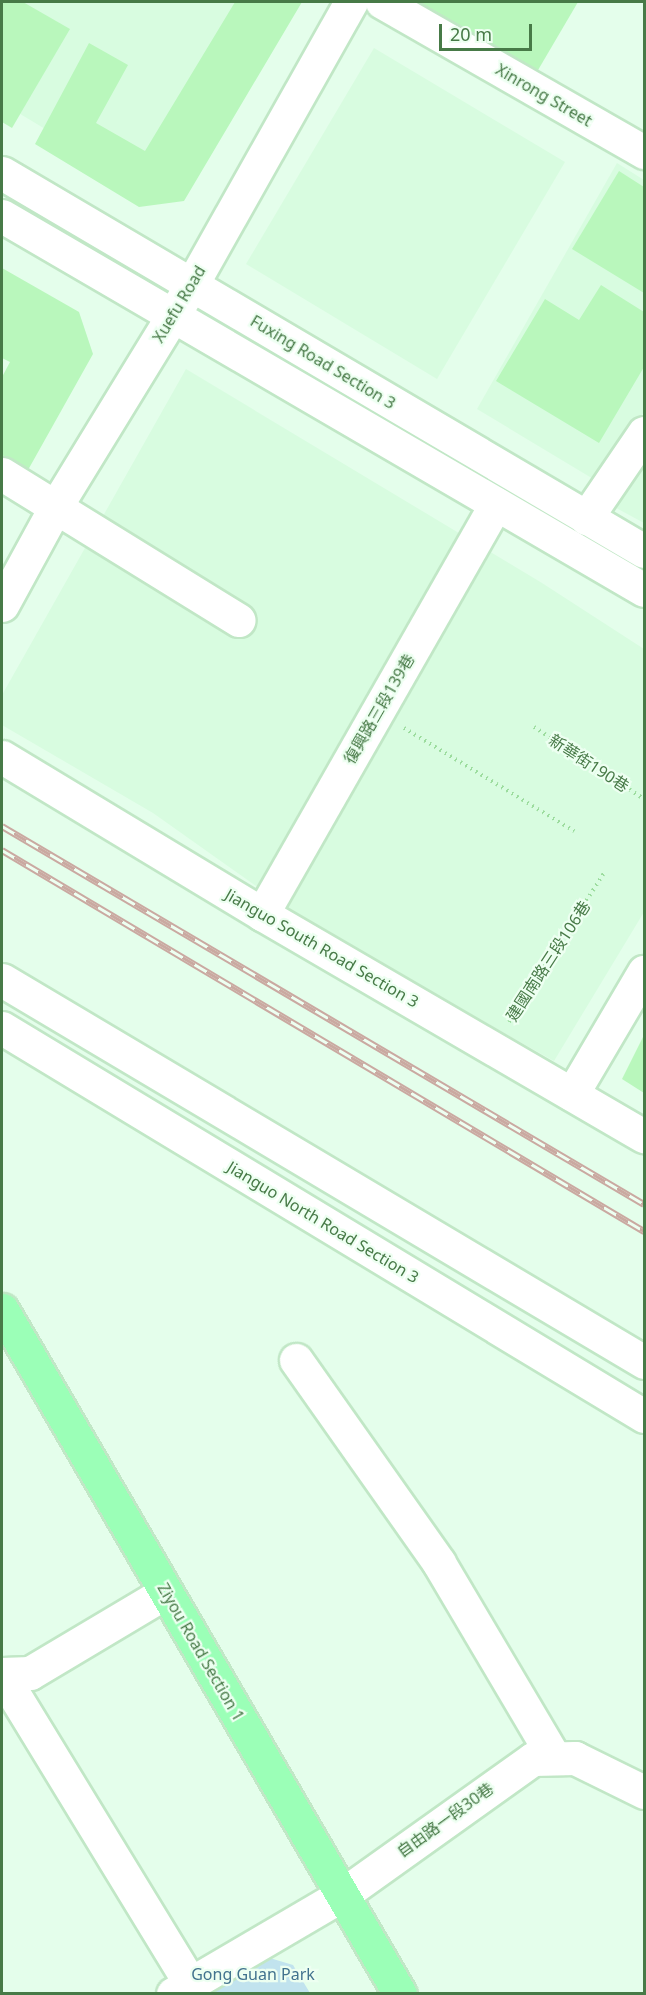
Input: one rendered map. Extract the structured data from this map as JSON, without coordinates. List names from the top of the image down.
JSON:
{
  "streets": {
    "main road": ["Ziyou Road Section 1"],
    "street": [
      "Xinrong Street",
      "Xuefu Road",
      "Fuxing Road Section 3",
      "復興路三段139巷",
      "Jianguo South Road Section 3",
      "Jianguo North Road Section 3",
      "自由路一段30巷"
    ],
    "path": ["新華街190巷", "建國南路三段106巷"]
  },
  "crossings": [
    ["Xuefu Road", "Fuxing Road Section 3"],
    ["復興路三段139巷", "Jianguo South Road Section 3"],
    ["Jianguo South Road Section 3", "建國南路三段106巷"],
    ["Ziyou Road Section 1", "自由路一段30巷"]
  ],
  "parks": ["Gong Guan Park"],
  "scale_bar": "20 m"
}
